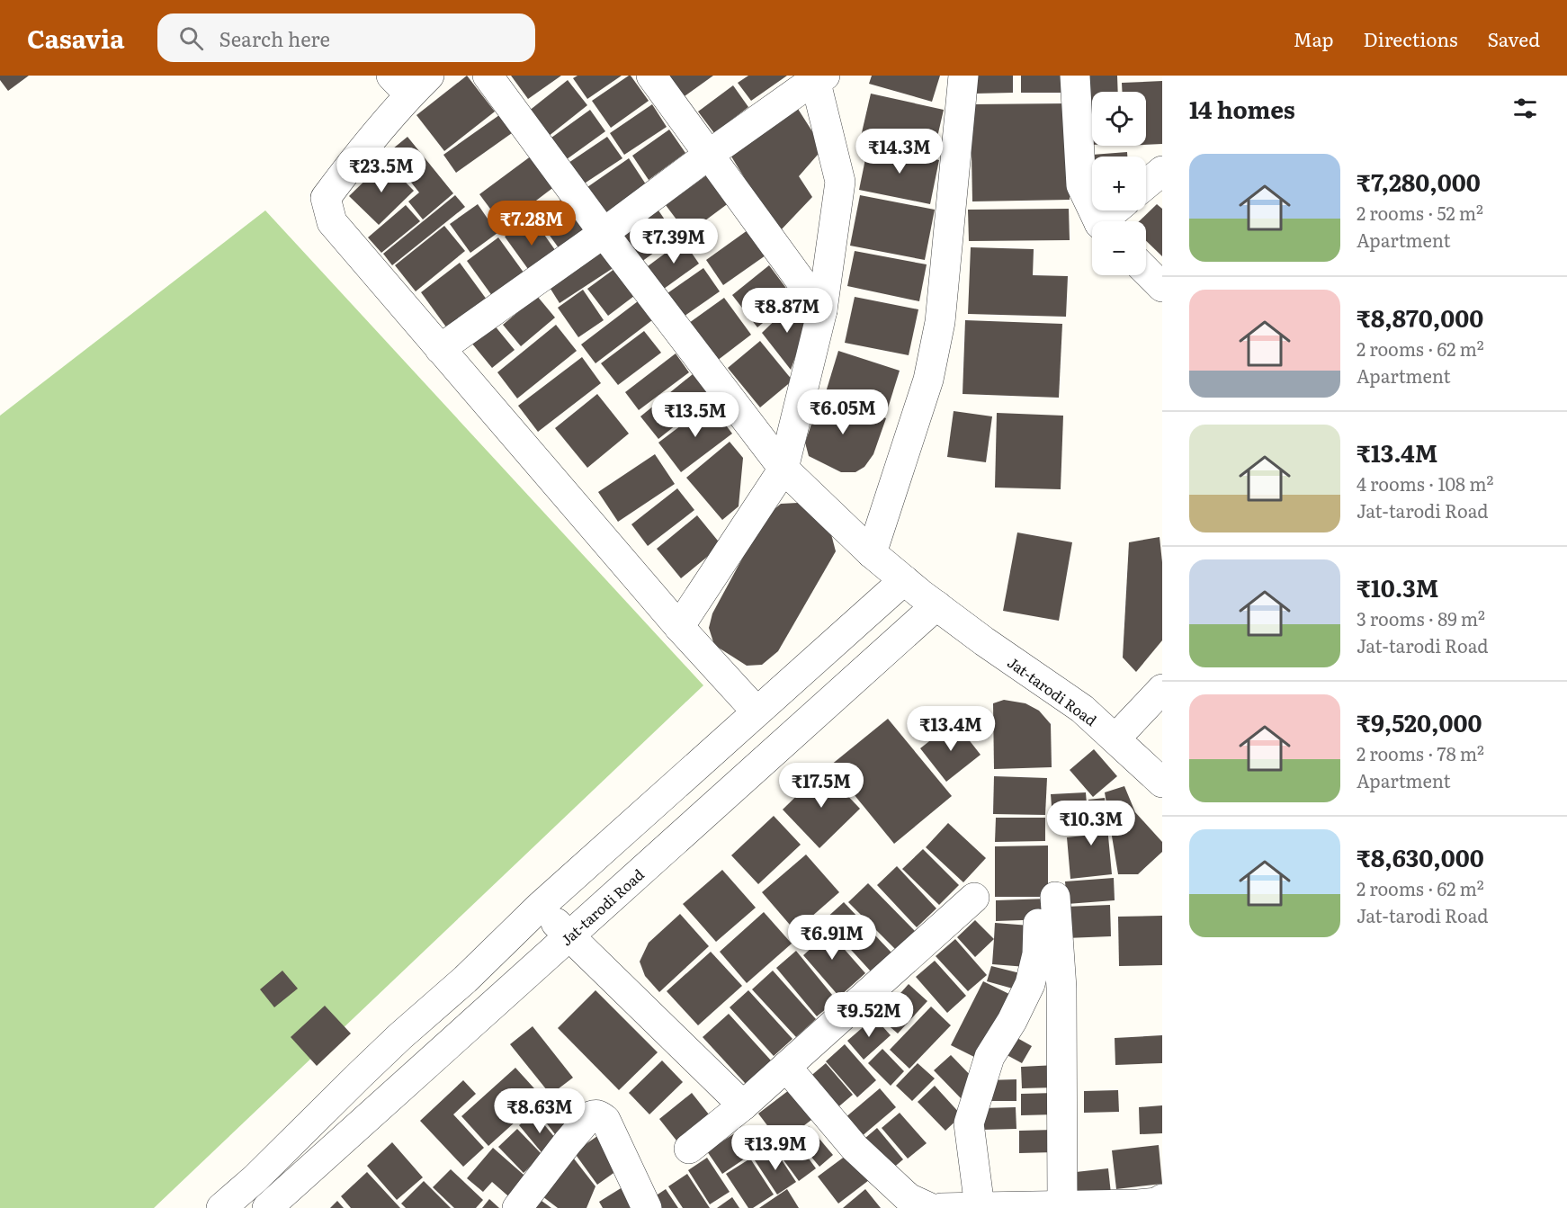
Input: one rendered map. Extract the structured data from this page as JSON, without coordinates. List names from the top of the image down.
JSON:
{
  "streets": {
    "street": ["Jat-tarodi Road"]
  },
  "page": {
    "header": "Casavia",
    "search": "Search here",
    "nav": ["Map", "Directions", "Saved"],
    "heading": "14 homes",
    "map_buttons": ["+", "−"],
    "price": [
      "₹14.3M",
      "₹23.5M",
      "₹7.28M",
      "₹7.39M",
      "₹8.87M",
      "₹6.05M",
      "₹13.5M",
      "₹13.4M",
      "₹17.5M",
      "₹10.3M",
      "₹6.91M",
      "₹9.52M",
      "₹8.63M",
      "₹13.9M"
    ],
    "list": [
      {
        "name": "₹7,280,000",
        "note": "2 rooms · 52 m² · Apartment"
      },
      {
        "name": "₹8,870,000",
        "note": "2 rooms · 62 m² · Apartment"
      },
      {
        "name": "₹13.4M",
        "note": "4 rooms · 108 m² · Jat-tarodi Road"
      },
      {
        "name": "₹10.3M",
        "note": "3 rooms · 89 m² · Jat-tarodi Road"
      },
      {
        "name": "₹9,520,000",
        "note": "2 rooms · 78 m² · Apartment"
      },
      {
        "name": "₹8,630,000",
        "note": "2 rooms · 62 m² · Jat-tarodi Road"
      }
    ]
  }
}
